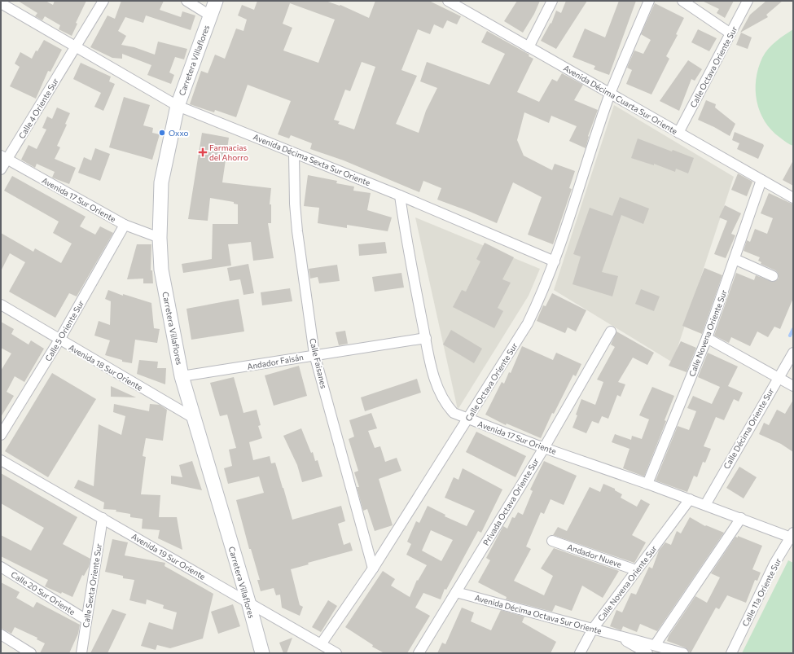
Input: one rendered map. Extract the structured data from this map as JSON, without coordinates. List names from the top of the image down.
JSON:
{
  "streets": {
    "main road": ["Carretera Villaflores"],
    "street": [
      "Calle Octava Oriente Sur",
      "Avenida Décima Cuarta Sur Oriente",
      "Calle 4 Oriente Sur",
      "Avenida Décima Sexta Sur Oriente",
      "Avenida 17 Sur Oriente",
      "Calle 5 Oriente Sur",
      "Calle Novena Oriente Sur",
      "Andador Faisán",
      "Calle Faisanes",
      "Avenida 18 Sur Oriente",
      "Calle Décima Oriente Sur",
      "Privada Octava Oriente Sur",
      "Andador Nueve",
      "Avenida 19 Sur Oriente",
      "Calle Sexta Oriente Sur",
      "Calle 11a Oriente Sur",
      "Calle 20 Sur Oriente",
      "Avenida Décima Octava Sur Oriente"
    ]
  },
  "crossings": [
    ["Carretera Villaflores", "Avenida Décima Sexta Sur Oriente"],
    ["Carretera Villaflores", "Avenida 17 Sur Oriente"],
    ["Carretera Villaflores", "Andador Faisán"],
    ["Carretera Villaflores", "Avenida 18 Sur Oriente"],
    ["Carretera Villaflores", "Avenida 19 Sur Oriente"],
    ["Calle Octava Oriente Sur", "Avenida Décima Cuarta Sur Oriente"],
    ["Calle Octava Oriente Sur", "Avenida Décima Sexta Sur Oriente"],
    ["Calle Octava Oriente Sur", "Avenida 17 Sur Oriente"],
    ["Calle Octava Oriente Sur", "Calle Faisanes"],
    ["Calle Octava Oriente Sur", "Avenida 19 Sur Oriente"],
    ["Avenida Décima Cuarta Sur Oriente", "Calle Novena Oriente Sur"],
    ["Calle 4 Oriente Sur", "Avenida Décima Sexta Sur Oriente"],
    ["Calle 4 Oriente Sur", "Avenida 17 Sur Oriente"],
    ["Avenida Décima Sexta Sur Oriente", "Avenida 17 Sur Oriente"],
    ["Avenida Décima Sexta Sur Oriente", "Calle Faisanes"],
    ["Avenida 17 Sur Oriente", "Calle 5 Oriente Sur"],
    ["Avenida 17 Sur Oriente", "Calle Novena Oriente Sur"],
    ["Avenida 17 Sur Oriente", "Andador Faisán"],
    ["Avenida 17 Sur Oriente", "Calle Décima Oriente Sur"],
    ["Avenida 17 Sur Oriente", "Privada Octava Oriente Sur"],
    ["Avenida 17 Sur Oriente", "Calle 11a Oriente Sur"],
    ["Calle 5 Oriente Sur", "Avenida 18 Sur Oriente"],
    ["Calle Novena Oriente Sur", "Andador Nueve"],
    ["Calle Novena Oriente Sur", "Avenida Décima Octava Sur Oriente"],
    ["Andador Faisán", "Calle Faisanes"],
    ["Privada Octava Oriente Sur", "Avenida Décima Octava Sur Oriente"],
    ["Avenida 19 Sur Oriente", "Calle Sexta Oriente Sur"],
    ["Calle Sexta Oriente Sur", "Calle 20 Sur Oriente"]
  ],
  "places": {
    "other": ["Oxxo"],
    "health": ["Farmacias del Ahorro"]
  }
}
